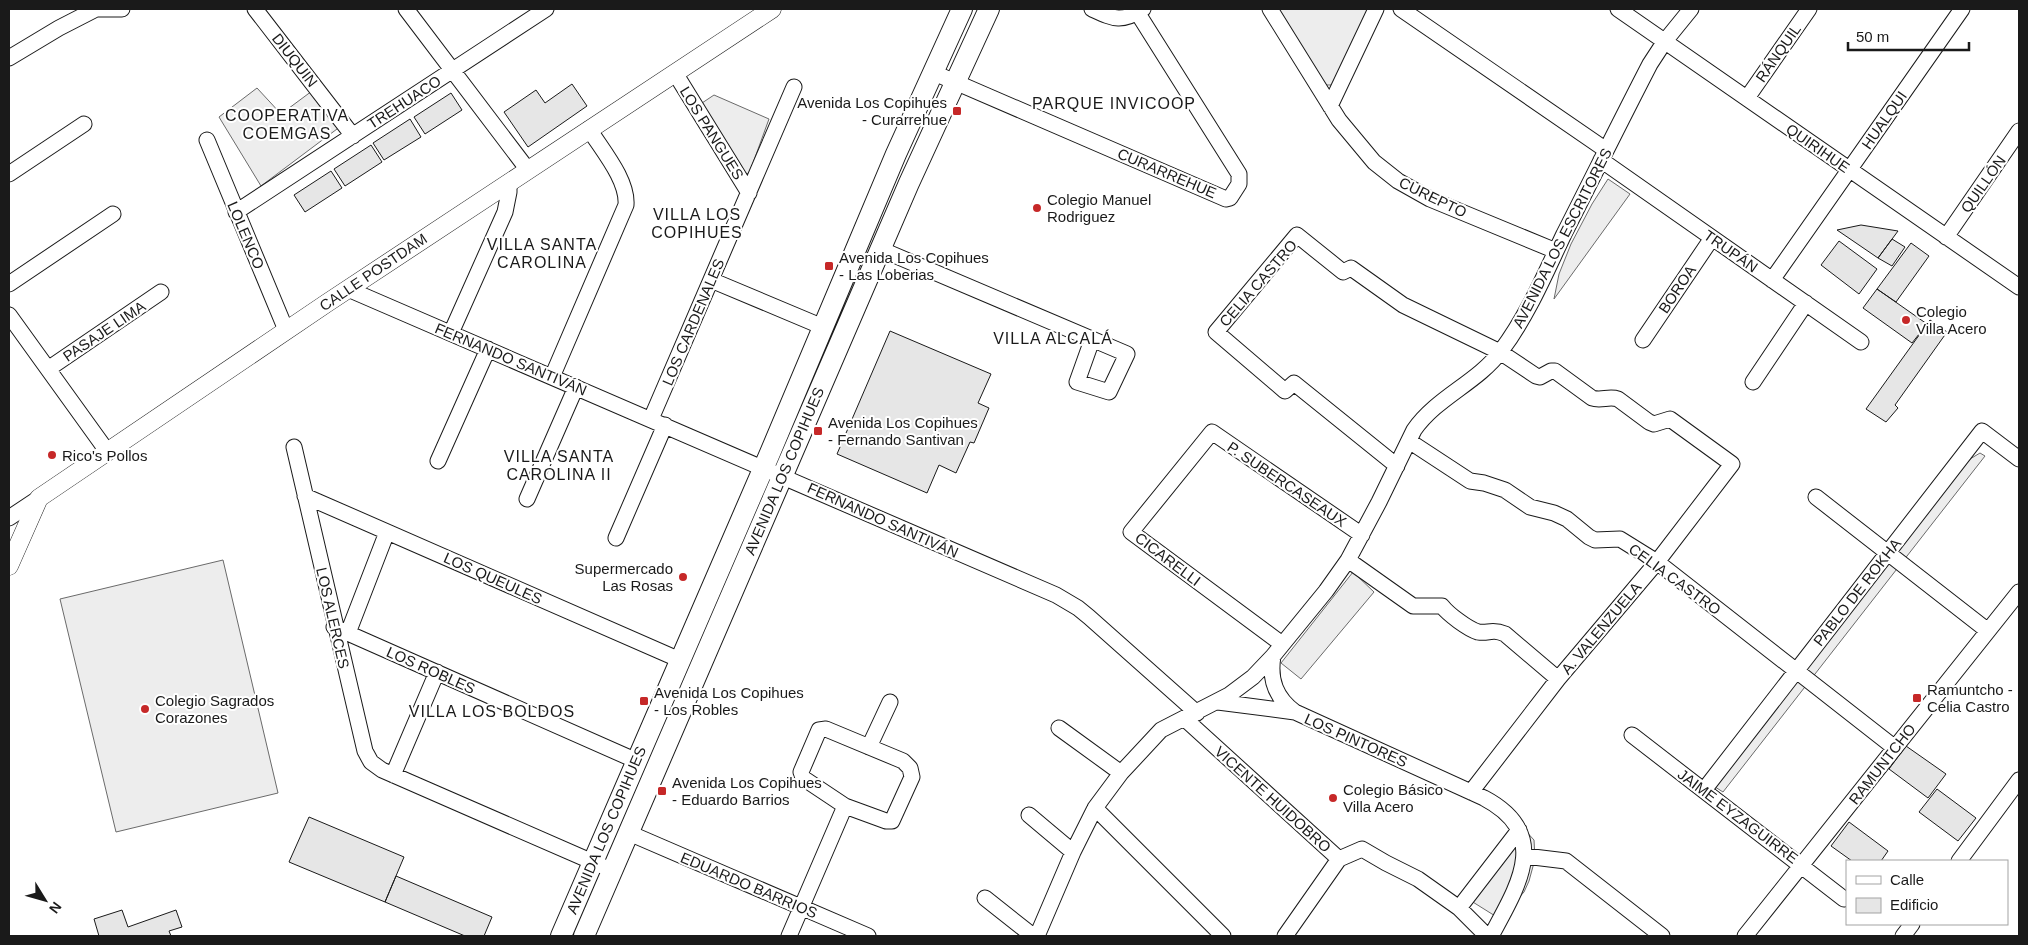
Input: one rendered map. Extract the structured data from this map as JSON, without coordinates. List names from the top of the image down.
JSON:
{
  "streets": {
    "main road": ["AVENIDA LOS COPIHUES"],
    "street": [
      "RÁNQUIL",
      "DIUQUIN",
      "TREHUACO",
      "HUALQUI",
      "LOS PANGUES",
      "QUIRIHUE",
      "CURARREHUE",
      "QUILLÓN",
      "CUREPTO",
      "LOLENCO",
      "AVENIDA LOS ESCRITORES",
      "TRUPÁN",
      "CALLE POSTDAM",
      "CELIA CASTRO",
      "BOROA",
      "LOS CARDENALES",
      "PASAJE LIMA",
      "FERNANDO SANTIVÁN",
      "P. SUBERCASEAUX",
      "CICARELLI",
      "LOS QUEULES",
      "PABLO DE ROKHA",
      "LOS ALERCES",
      "A. VALENZUELA",
      "LOS ROBLES",
      "LOS PINTORES",
      "RAMUNTCHO",
      "VICENTE HUIDOBRO",
      "JAIME EYZAGUIRRE",
      "EDUARDO BARRIOS"
    ]
  },
  "crossings": [
    ["RÁNQUIL", "QUIRIHUE"],
    ["DIUQUIN", "TREHUACO"],
    ["TREHUACO", "LOLENCO"],
    ["HUALQUI", "QUIRIHUE"],
    ["HUALQUI", "TRUPÁN"],
    ["LOS PANGUES", "CALLE POSTDAM"],
    ["LOS PANGUES", "LOS CARDENALES"],
    ["QUIRIHUE", "QUILLÓN"],
    ["QUIRIHUE", "AVENIDA LOS ESCRITORES"],
    ["CURARREHUE", "AVENIDA LOS COPIHUES"],
    ["CUREPTO", "AVENIDA LOS ESCRITORES"],
    ["LOLENCO", "CALLE POSTDAM"],
    ["AVENIDA LOS ESCRITORES", "TRUPÁN"],
    ["AVENIDA LOS ESCRITORES", "CELIA CASTRO"],
    ["AVENIDA LOS ESCRITORES", "FERNANDO SANTIVÁN"],
    ["AVENIDA LOS ESCRITORES", "P. SUBERCASEAUX"],
    ["AVENIDA LOS ESCRITORES", "CICARELLI"],
    ["AVENIDA LOS ESCRITORES", "A. VALENZUELA"],
    ["AVENIDA LOS ESCRITORES", "LOS PINTORES"],
    ["AVENIDA LOS ESCRITORES", "VICENTE HUIDOBRO"],
    ["TRUPÁN", "BOROA"],
    ["CALLE POSTDAM", "FERNANDO SANTIVÁN"],
    ["CELIA CASTRO", "PABLO DE ROKHA"],
    ["CELIA CASTRO", "A. VALENZUELA"],
    ["CELIA CASTRO", "RAMUNTCHO"],
    ["LOS CARDENALES", "FERNANDO SANTIVÁN"],
    ["FERNANDO SANTIVÁN", "AVENIDA LOS COPIHUES"],
    ["FERNANDO SANTIVÁN", "VICENTE HUIDOBRO"],
    ["AVENIDA LOS COPIHUES", "LOS QUEULES"],
    ["AVENIDA LOS COPIHUES", "LOS ALERCES"],
    ["AVENIDA LOS COPIHUES", "LOS ROBLES"],
    ["AVENIDA LOS COPIHUES", "EDUARDO BARRIOS"],
    ["P. SUBERCASEAUX", "CICARELLI"],
    ["CICARELLI", "LOS PINTORES"],
    ["LOS QUEULES", "LOS ALERCES"],
    ["PABLO DE ROKHA", "JAIME EYZAGUIRRE"],
    ["LOS ALERCES", "LOS ROBLES"],
    ["A. VALENZUELA", "LOS PINTORES"],
    ["RAMUNTCHO", "JAIME EYZAGUIRRE"]
  ],
  "districts": [
    "PARQUE INVICOOP",
    "COOPERATIVA COEMGAS",
    "VILLA LOS COPIHUES",
    "VILLA SANTA CAROLINA",
    "VILLA ALCALÁ",
    "VILLA SANTA CAROLINA II",
    "VILLA LOS BOLDOS"
  ],
  "places": {
    "transit": [
      "Avenida Los Copihues - Curarrehue",
      "Avenida Los Copihues - Las Loberias",
      "Avenida Los Copihues - Fernando Santivan",
      "Ramuntcho - Celia Castro",
      "Avenida Los Copihues - Los Robles",
      "Avenida Los Copihues - Eduardo Barrios"
    ],
    "other": [
      "Colegio Manuel Rodriguez",
      "Colegio Villa Acero",
      "Rico's Pollos",
      "Supermercado Las Rosas",
      "Colegio Sagrados Corazones",
      "Colegio Básico Villa Acero"
    ]
  },
  "legend": ["Calle", "Edificio"],
  "scale_bar": "50 m",
  "north": "bottom right"
}
